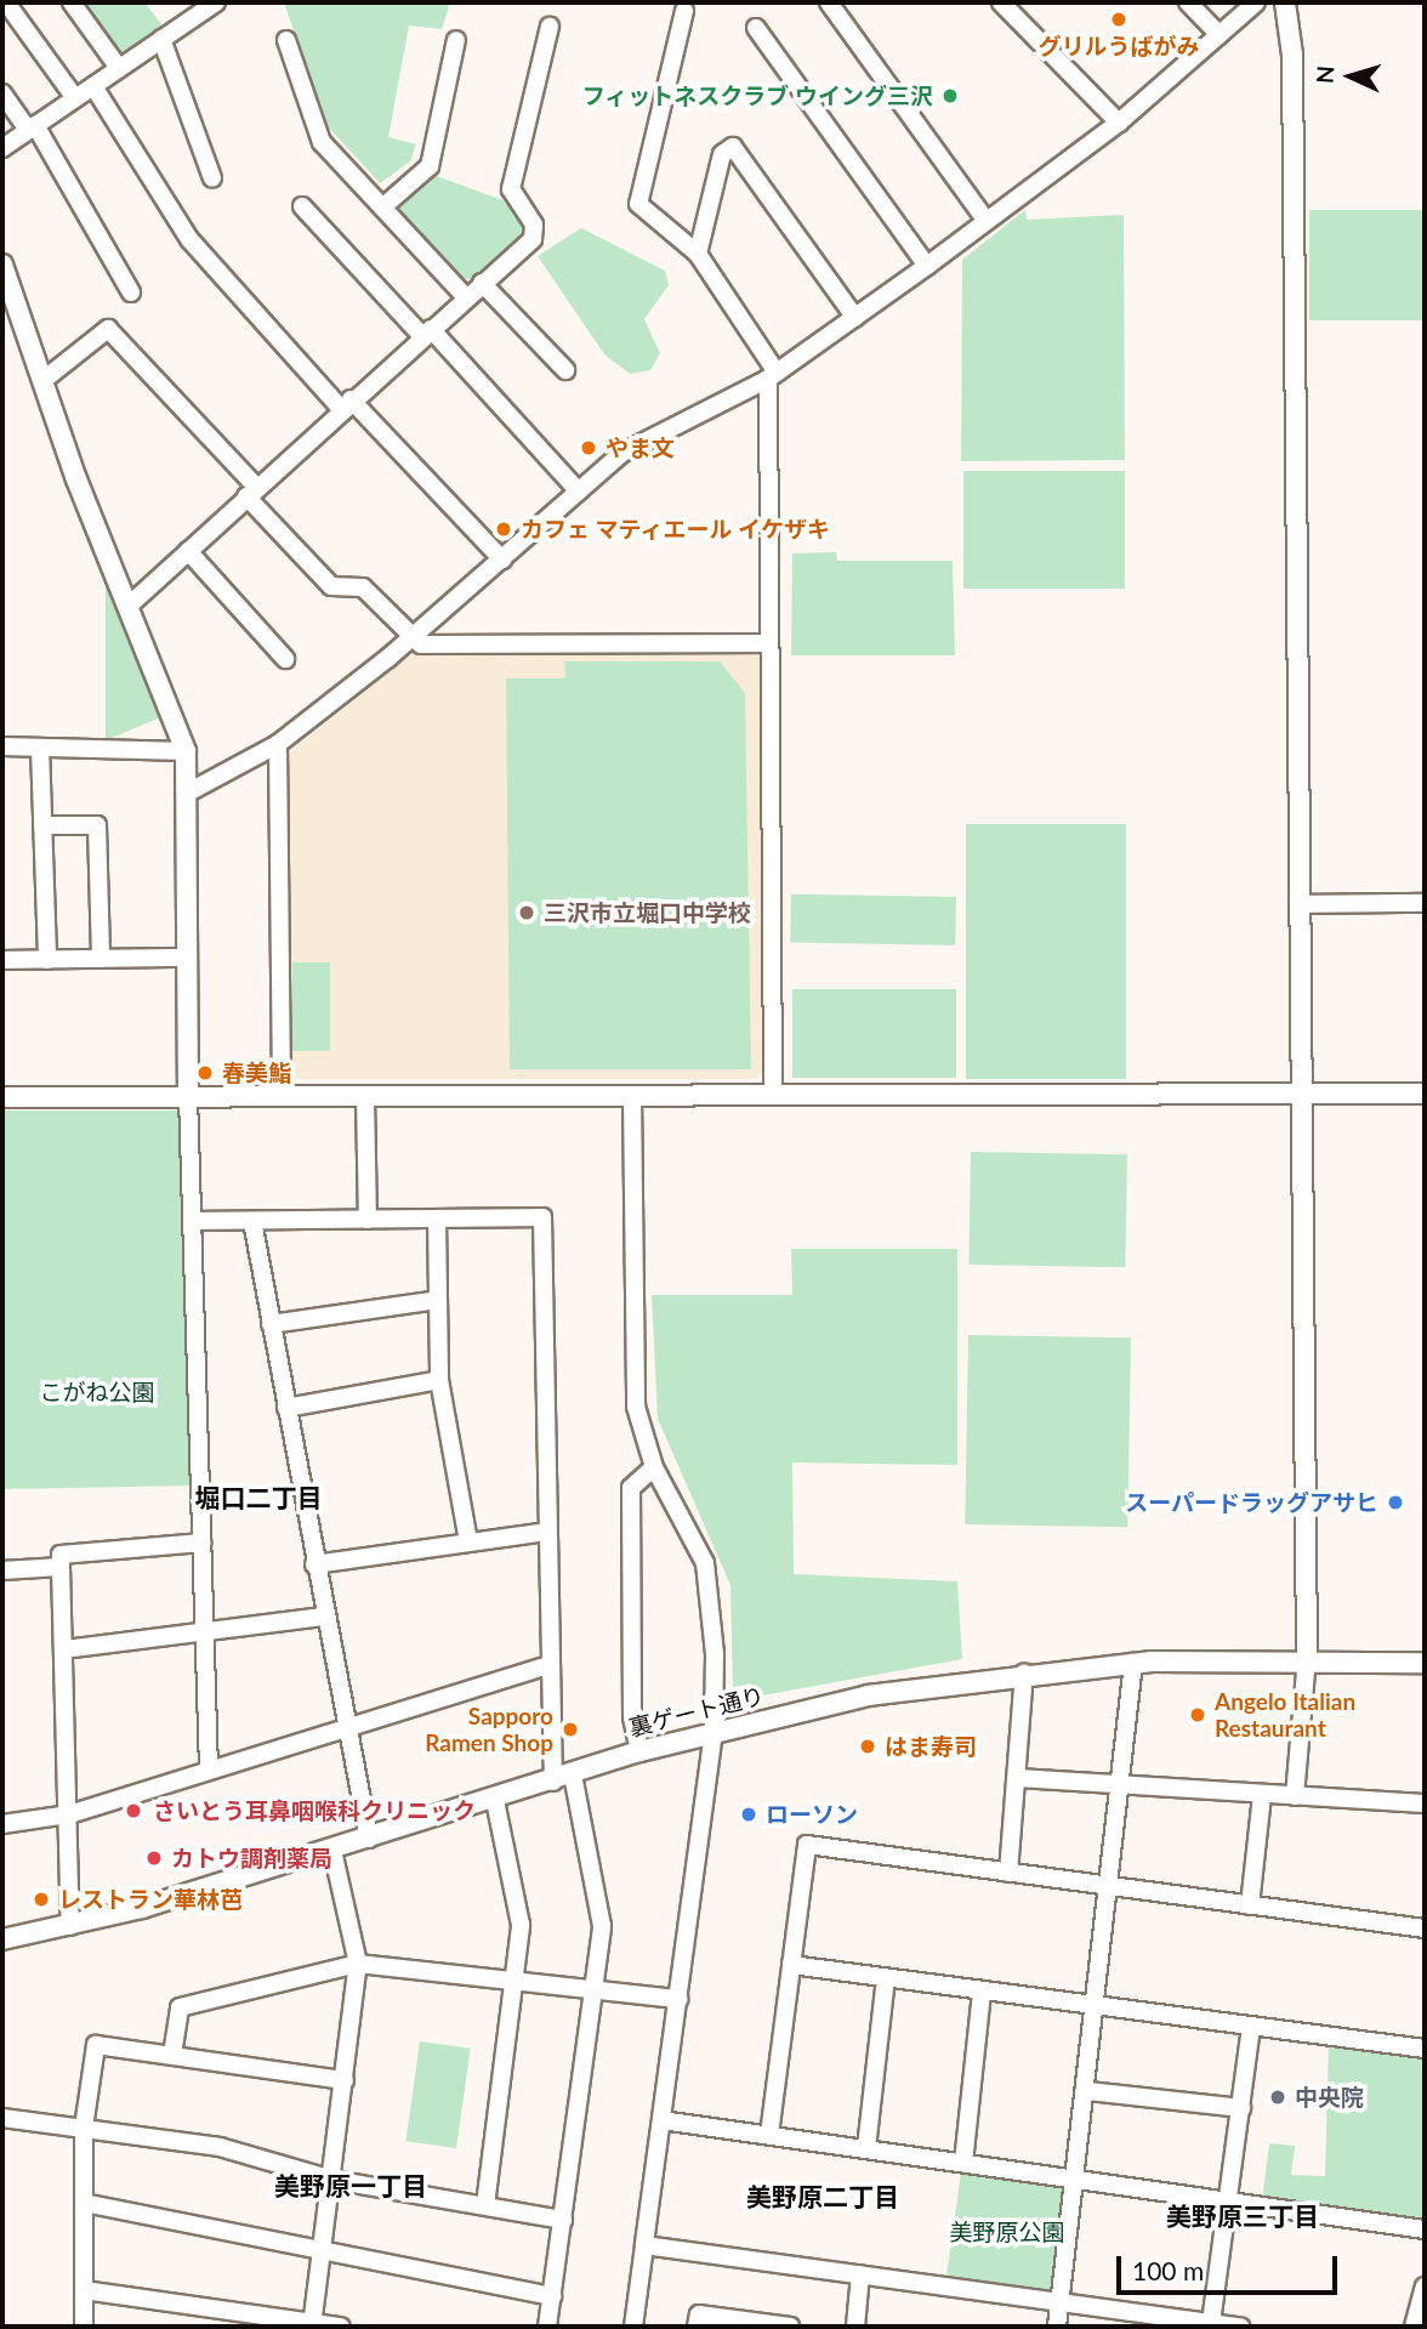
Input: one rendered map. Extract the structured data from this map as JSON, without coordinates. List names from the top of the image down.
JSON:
{
  "streets": {
    "street": ["裏ゲート通り"]
  },
  "districts": [
    "堀口二丁目",
    "美野原一丁目",
    "美野原二丁目",
    "美野原三丁目"
  ],
  "parks": ["こがね公園", "美野原公園"],
  "places": [
    "グリルうばがみ",
    "フィットネスクラブ ウイング三沢",
    "やま文",
    "カフェ マティエール イケザキ",
    "三沢市立堀口中学校",
    "春美鮨",
    "スーパードラッグアサヒ",
    "Angelo Italian Restaurant",
    "Sapporo Ramen Shop",
    "はま寿司",
    "さいとう耳鼻咽喉科クリニック",
    "ローソン",
    "カトウ調剤薬局",
    "レストラン華林芭",
    "中央院"
  ],
  "scale_bar": "100 m",
  "north": "left"
}
